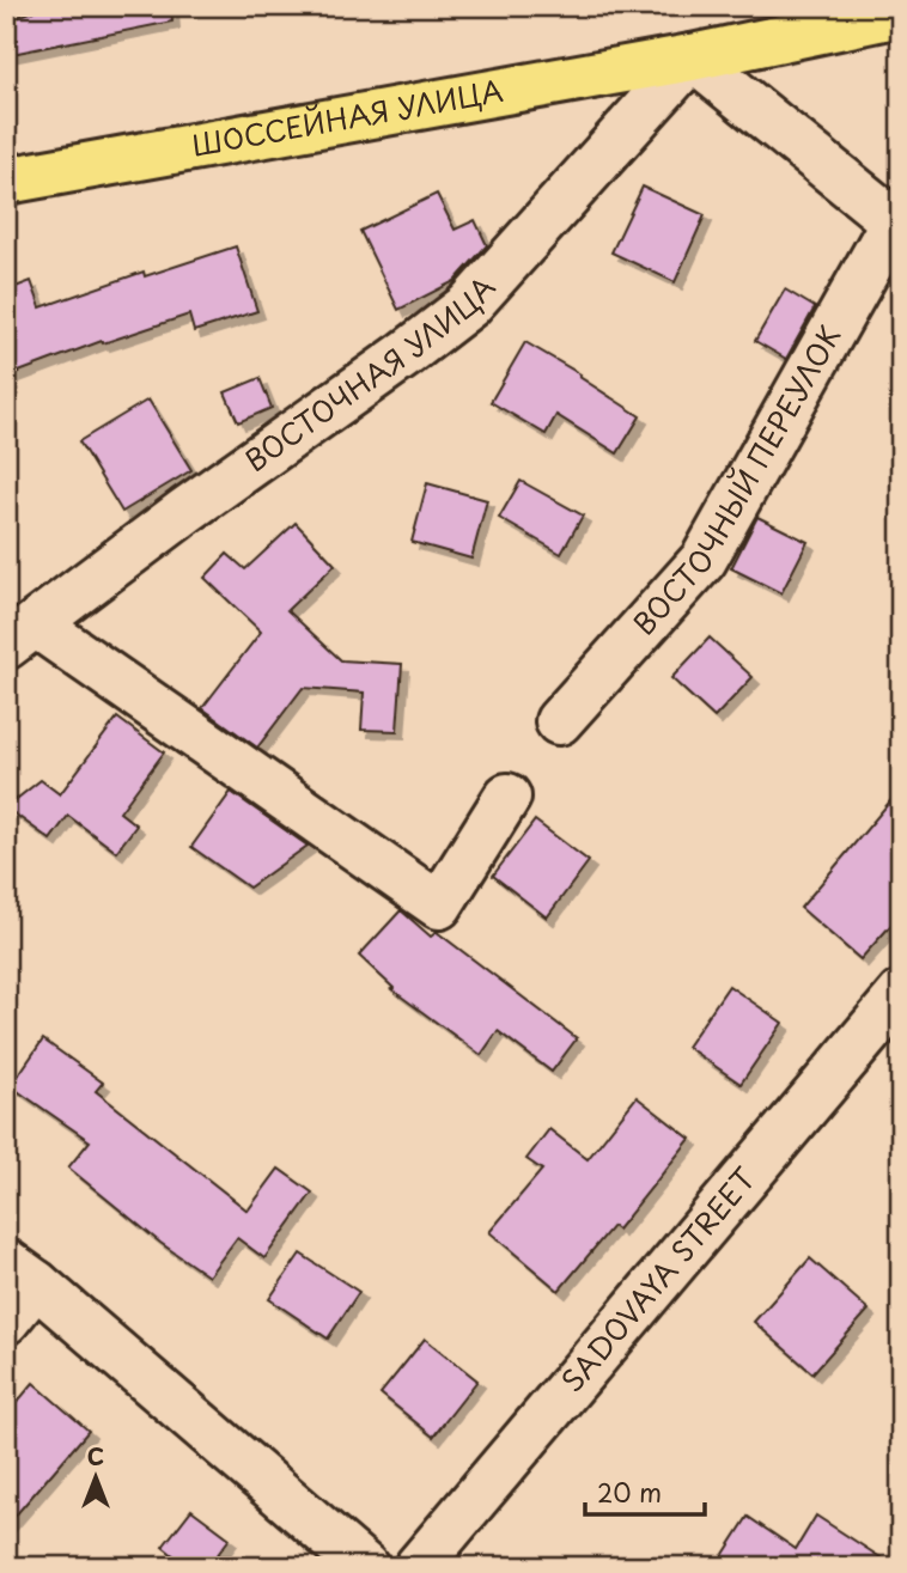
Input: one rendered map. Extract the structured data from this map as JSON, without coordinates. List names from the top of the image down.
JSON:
{
  "streets": {
    "main road": ["ШОССЕЙНАЯ УЛИЦА"],
    "street": ["ВОСТОЧНАЯ УЛИЦА", "ВОСТОЧНЫЙ ПЕРЕУЛОК", "SADOVAYA STREET"]
  },
  "crossings": [
    ["ШОССЕЙНАЯ УЛИЦА", "ВОСТОЧНАЯ УЛИЦА"]
  ],
  "scale_bar": "20 m",
  "north": "top"
}
